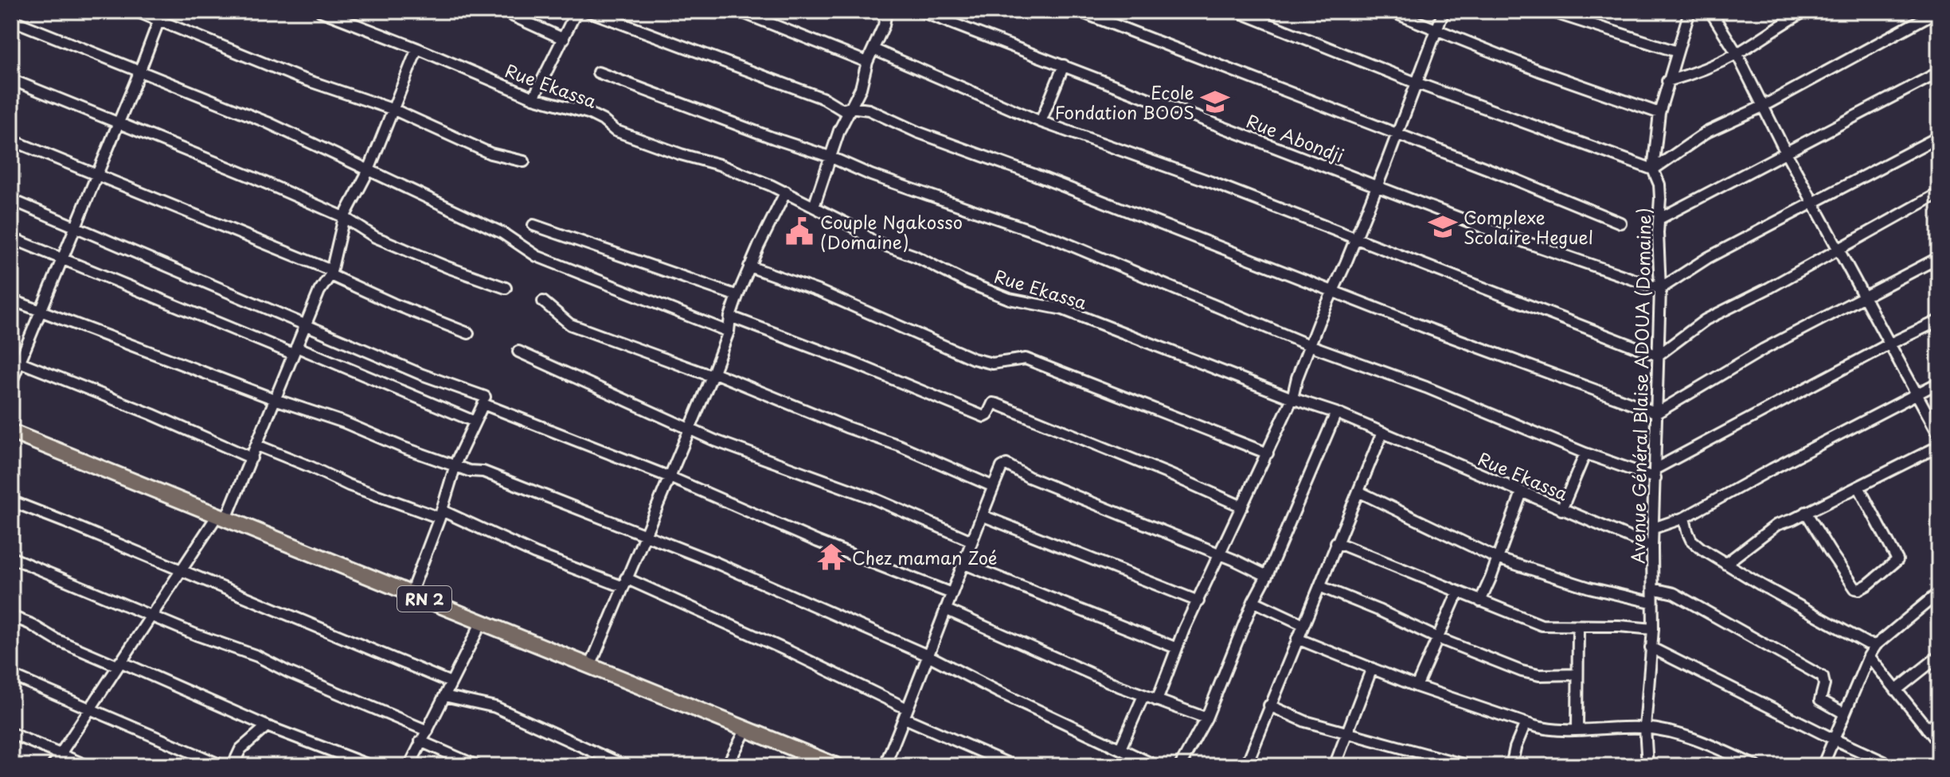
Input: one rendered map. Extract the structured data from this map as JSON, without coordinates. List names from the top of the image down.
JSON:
{
  "streets": {
    "highway": ["RN 2"],
    "street": ["Rue Ekassa", "Rue Abondji", "Avenue Général Blaise ADOUA (Domaine)"]
  },
  "crossings": [
    ["Rue Ekassa", "Avenue Général Blaise ADOUA (Domaine)"],
    ["Rue Abondji", "Avenue Général Blaise ADOUA (Domaine)"]
  ],
  "places": {
    "school or university": ["Ecole Fondation BOOS", "Complexe Scolaire Heguel"],
    "public building": ["Couple Ngakosso (Domaine)"],
    "temple": ["Chez maman Zoé"]
  }
}
